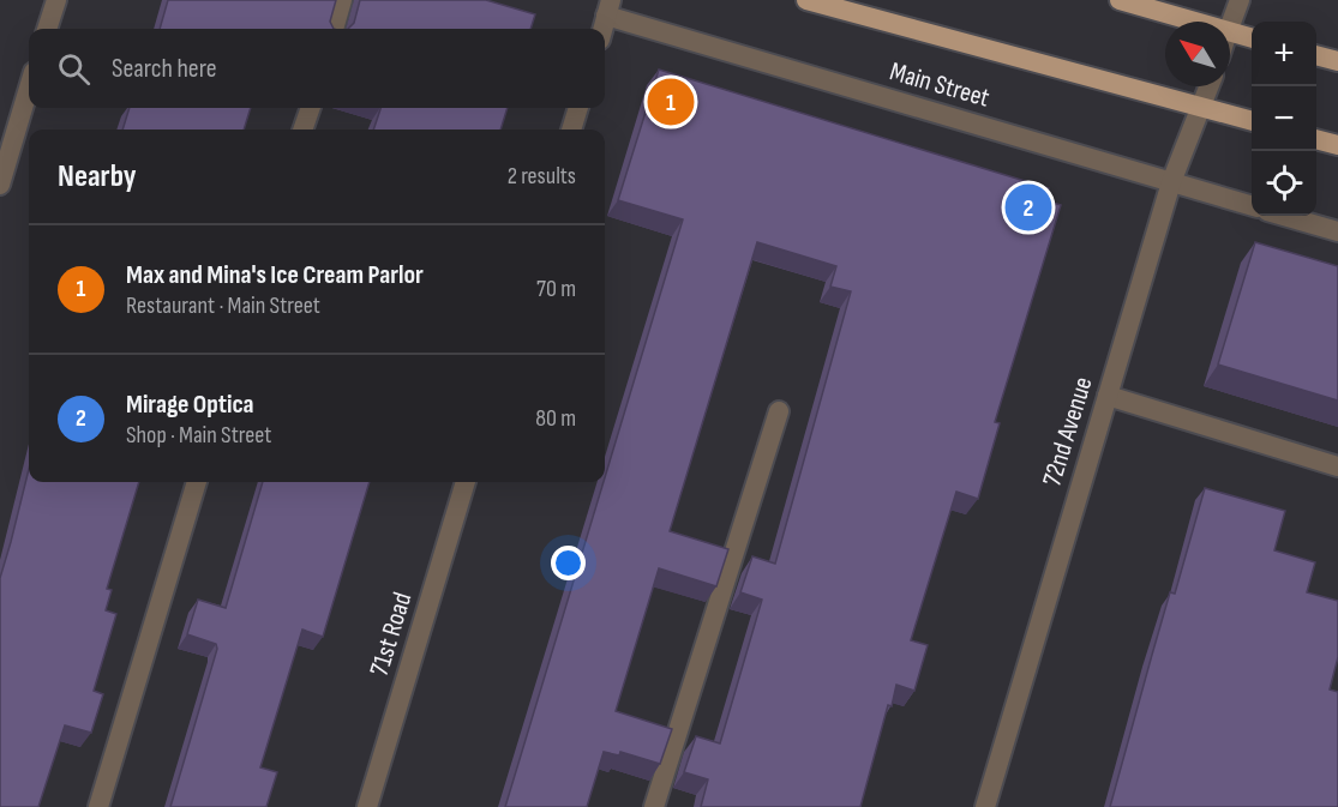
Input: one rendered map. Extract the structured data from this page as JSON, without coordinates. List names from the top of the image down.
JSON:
{
  "streets": {
    "main road": ["Main Street"],
    "street": ["72nd Avenue", "71st Road"]
  },
  "crossings": [
    ["Main Street", "72nd Avenue"]
  ],
  "north": "top left",
  "page": {
    "map_buttons": ["+", "−"],
    "search": "Search here",
    "pins": ["1", "2"],
    "heading": ["Nearby", "2 results"],
    "list": [
      {
        "mark": "1",
        "name": "Max and Mina's Ice Cream Parlor",
        "note": "Restaurant · Main Street",
        "value": "70 m"
      },
      {
        "mark": "2",
        "name": "Mirage Optica",
        "note": "Shop · Main Street",
        "value": "80 m"
      }
    ]
  }
}
